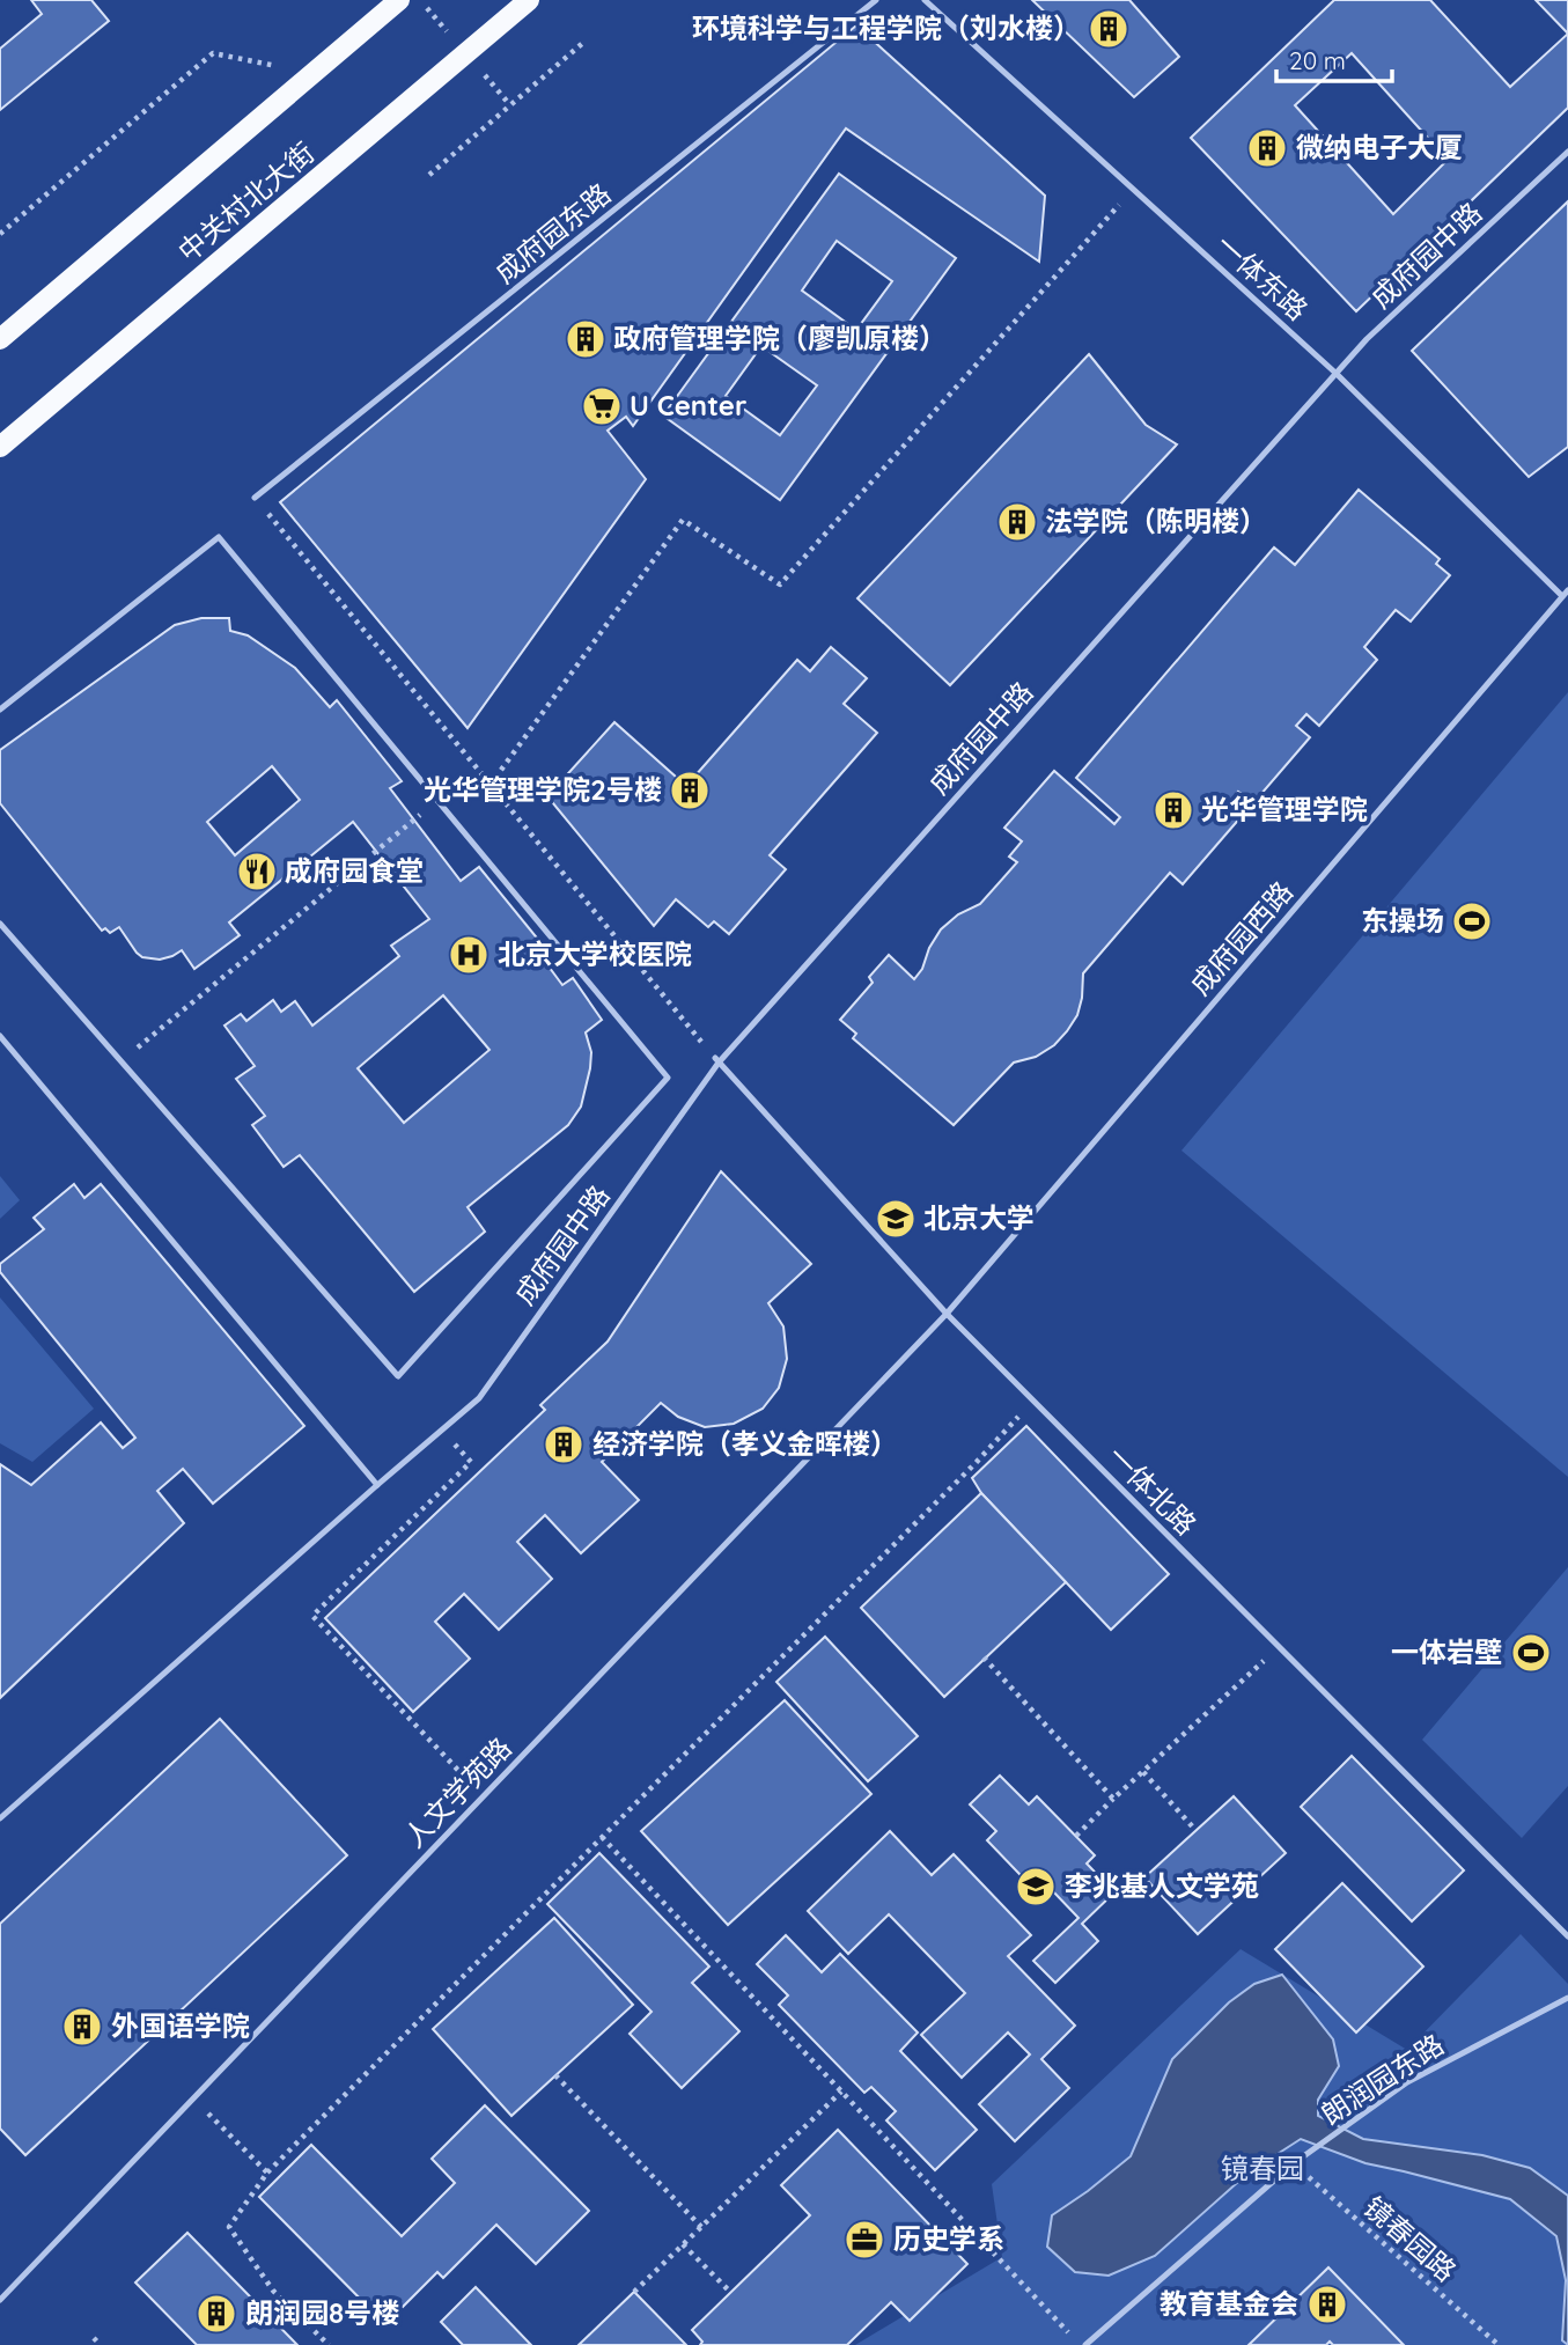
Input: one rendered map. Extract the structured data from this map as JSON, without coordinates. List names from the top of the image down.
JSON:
{
  "streets": {
    "main road": ["中关村北大街"],
    "lane": [
      "成府园东路",
      "成府园中路",
      "一体东路",
      "成府园西路",
      "一体北路",
      "人文学苑路",
      "朗润园东路"
    ],
    "path": ["镜春园路"]
  },
  "crossings": [
    ["成府园中路", "一体东路"],
    ["成府园中路", "一体北路"],
    ["一体东路", "成府园西路"],
    ["成府园西路", "一体北路"],
    ["成府园西路", "人文学苑路"],
    ["一体北路", "人文学苑路"],
    ["朗润园东路", "镜春园路"]
  ],
  "parks": ["镜春园"],
  "places": {
    "building": [
      "环境科学与工程学院（刘水楼）",
      "微纳电子大厦",
      "政府管理学院（廖凯原楼）",
      "法学院（陈明楼）",
      "光华管理学院2号楼",
      "光华管理学院",
      "经济学院（孝义金晖楼）",
      "外国语学院",
      "教育基金会",
      "朗润园8号楼"
    ],
    "supermarket": ["U Center"],
    "restaurant": ["成府园食堂"],
    "sports": ["东操场", "一体岩壁"],
    "hospital": ["北京大学校医院"],
    "school or university": ["北京大学", "李兆基人文学苑"],
    "office": ["历史学系"]
  },
  "scale_bar": "20 m"
}
